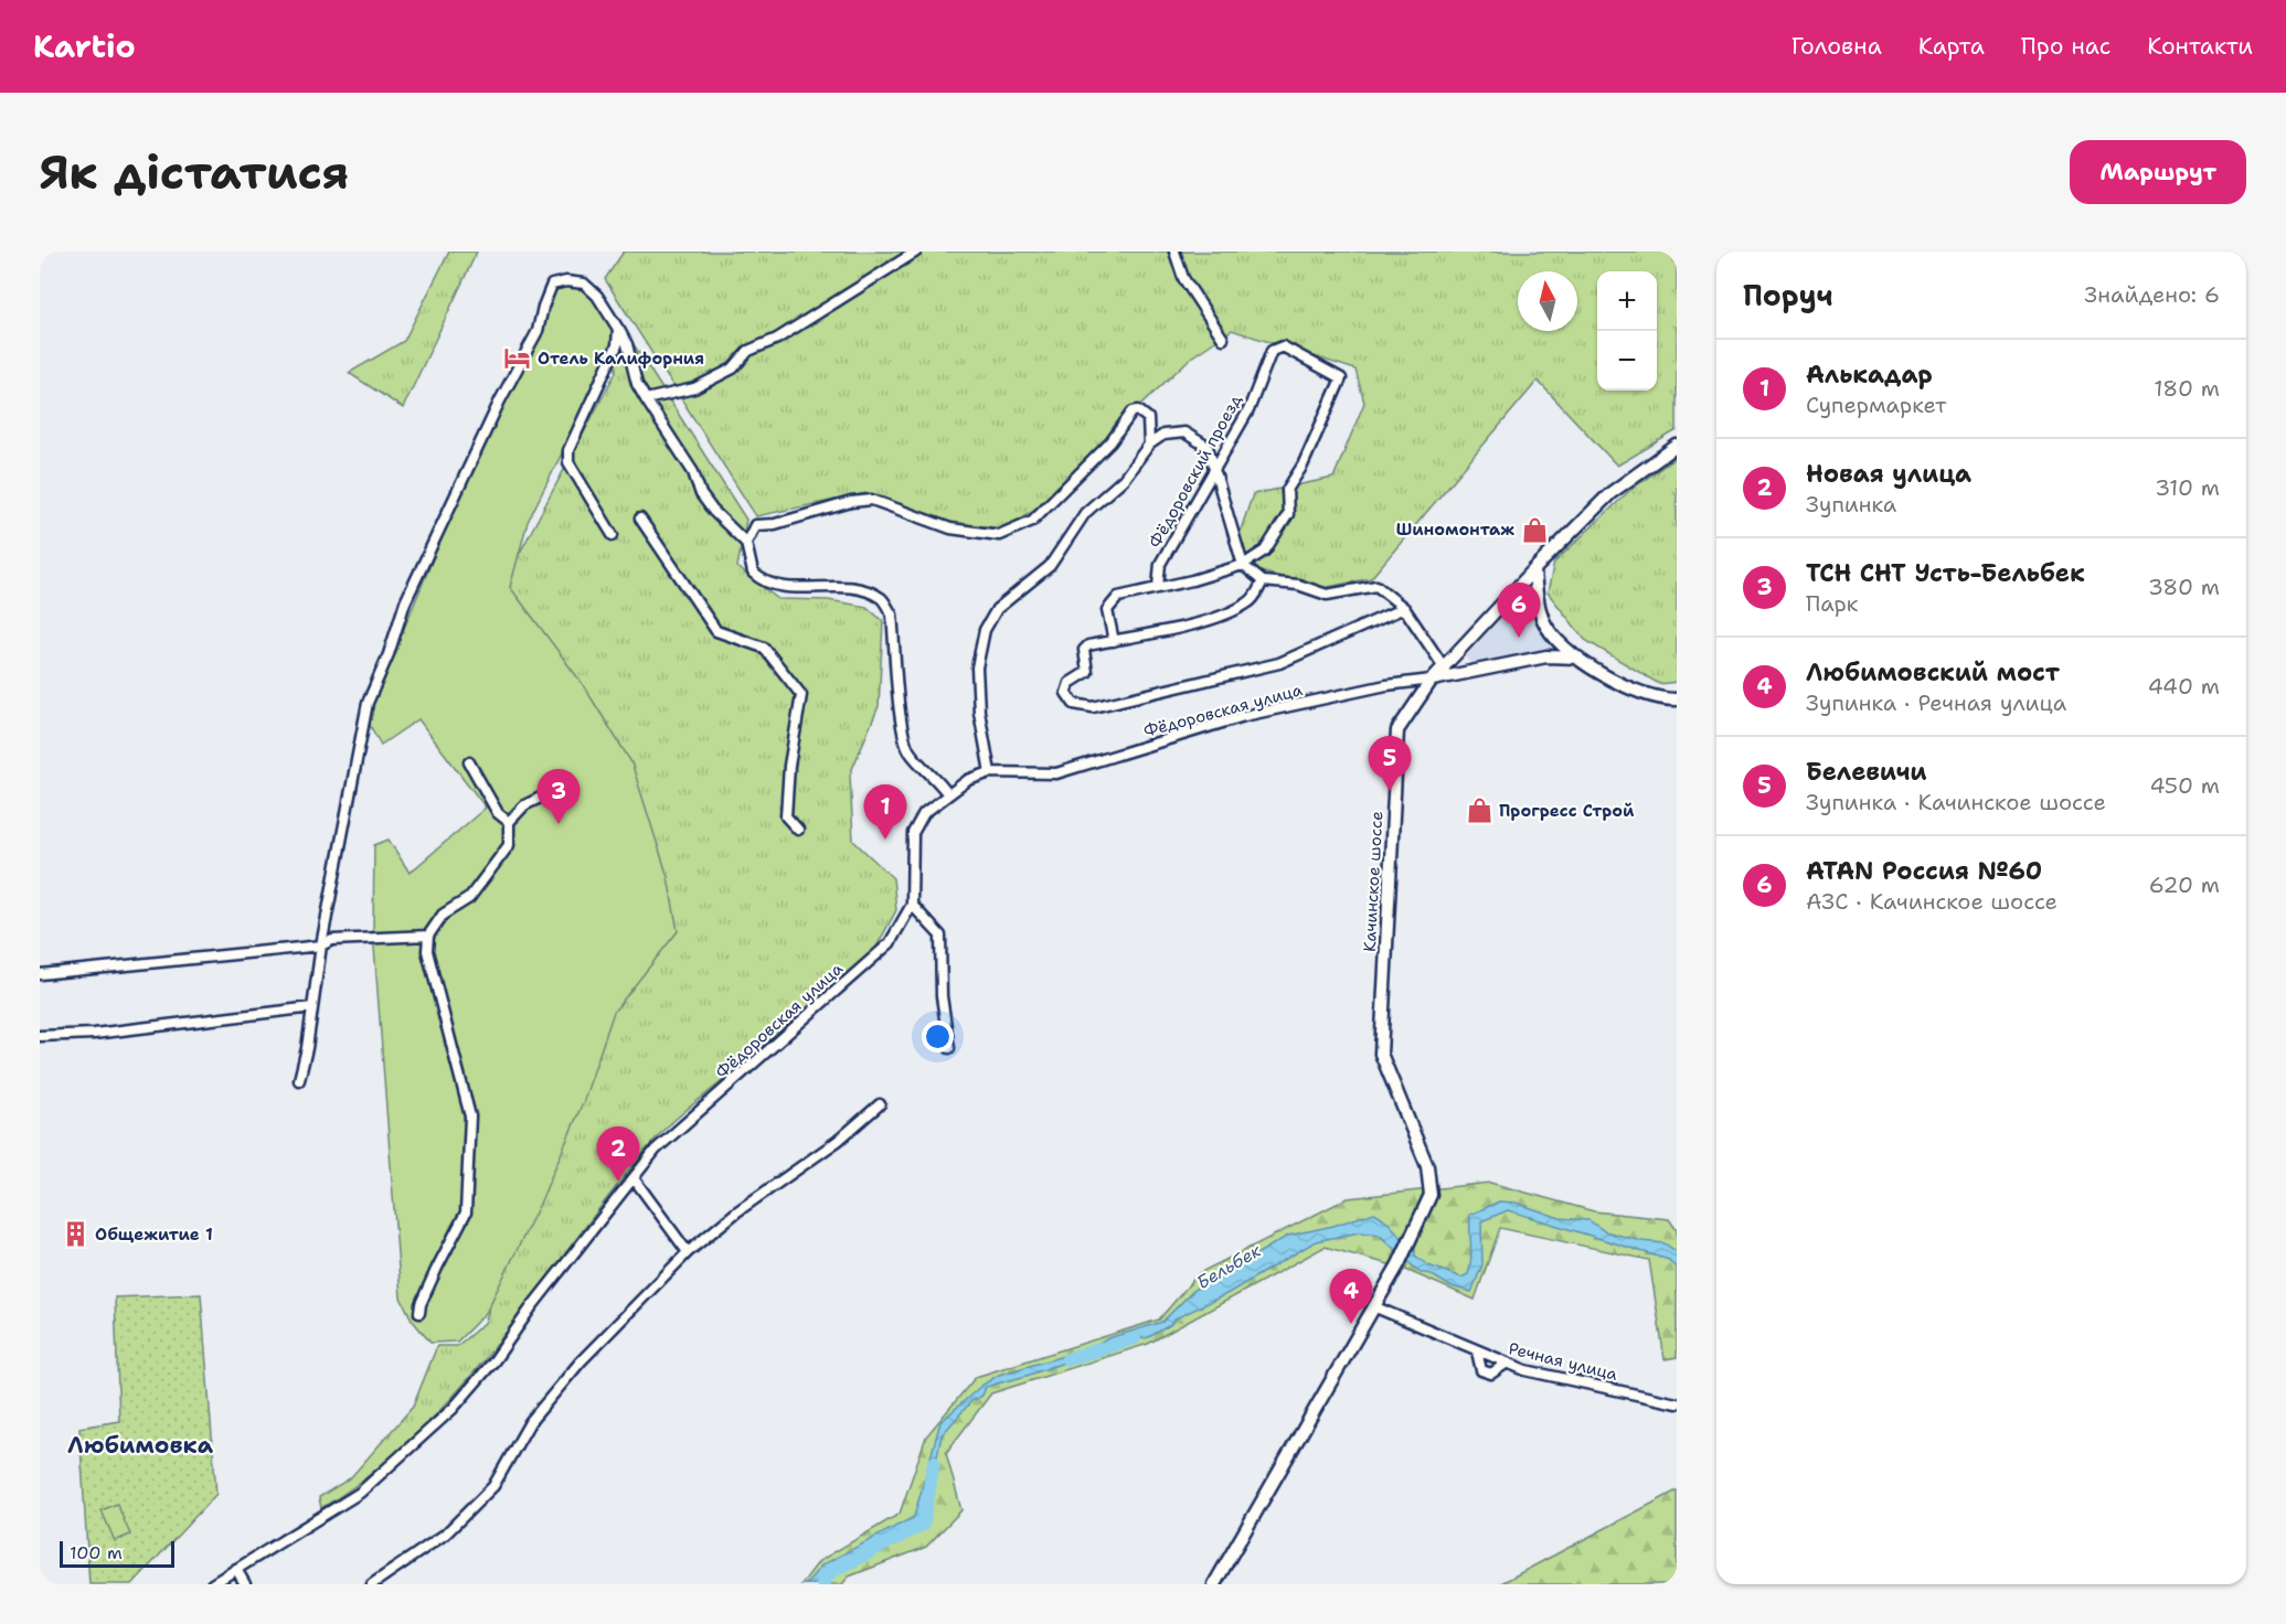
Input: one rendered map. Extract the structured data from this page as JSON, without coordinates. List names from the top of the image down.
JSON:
{
  "streets": {
    "main road": ["Качинское шоссе"],
    "street": ["Фёдоровский проезд", "Фёдоровская улица", "Речная улица"]
  },
  "crossings": [
    ["Фёдоровская улица", "Качинское шоссе"],
    ["Качинское шоссе", "Речная улица"]
  ],
  "districts": ["Любимовка"],
  "water": ["Бельбек"],
  "places": {
    "hotel": ["Отель Калифорния"],
    "shop": ["Шиномонтаж", "Прогресс Строй"],
    "building": ["Общежитие 1"]
  },
  "scale_bar": "100 m",
  "north": "top",
  "page": {
    "header": "Kartio",
    "nav": [
      "Головна",
      "Карта",
      "Про нас",
      "Контакти"
    ],
    "buttons": "Маршрут",
    "title": "Як дістатися",
    "heading": ["Поруч", "Знайдено: 6"],
    "map_buttons": ["+", "−"],
    "list": [
      {
        "mark": "1",
        "name": "Алькадар",
        "note": "Супермаркет",
        "value": "180 m"
      },
      {
        "mark": "2",
        "name": "Новая улица",
        "note": "Зупинка",
        "value": "310 m"
      },
      {
        "mark": "3",
        "name": "ТСН СНТ Усть-Бельбек",
        "note": "Парк",
        "value": "380 m"
      },
      {
        "mark": "4",
        "name": "Любимовский мост",
        "note": "Зупинка · Речная улица",
        "value": "440 m"
      },
      {
        "mark": "5",
        "name": "Белевичи",
        "note": "Зупинка · Качинское шоссе",
        "value": "450 m"
      },
      {
        "mark": "6",
        "name": "ATAN Россия №60",
        "note": "АЗС · Качинское шоссе",
        "value": "620 m"
      }
    ],
    "pins": [
      "6",
      "5",
      "3",
      "1",
      "2",
      "4"
    ],
    "scale": "100 m"
  }
}
